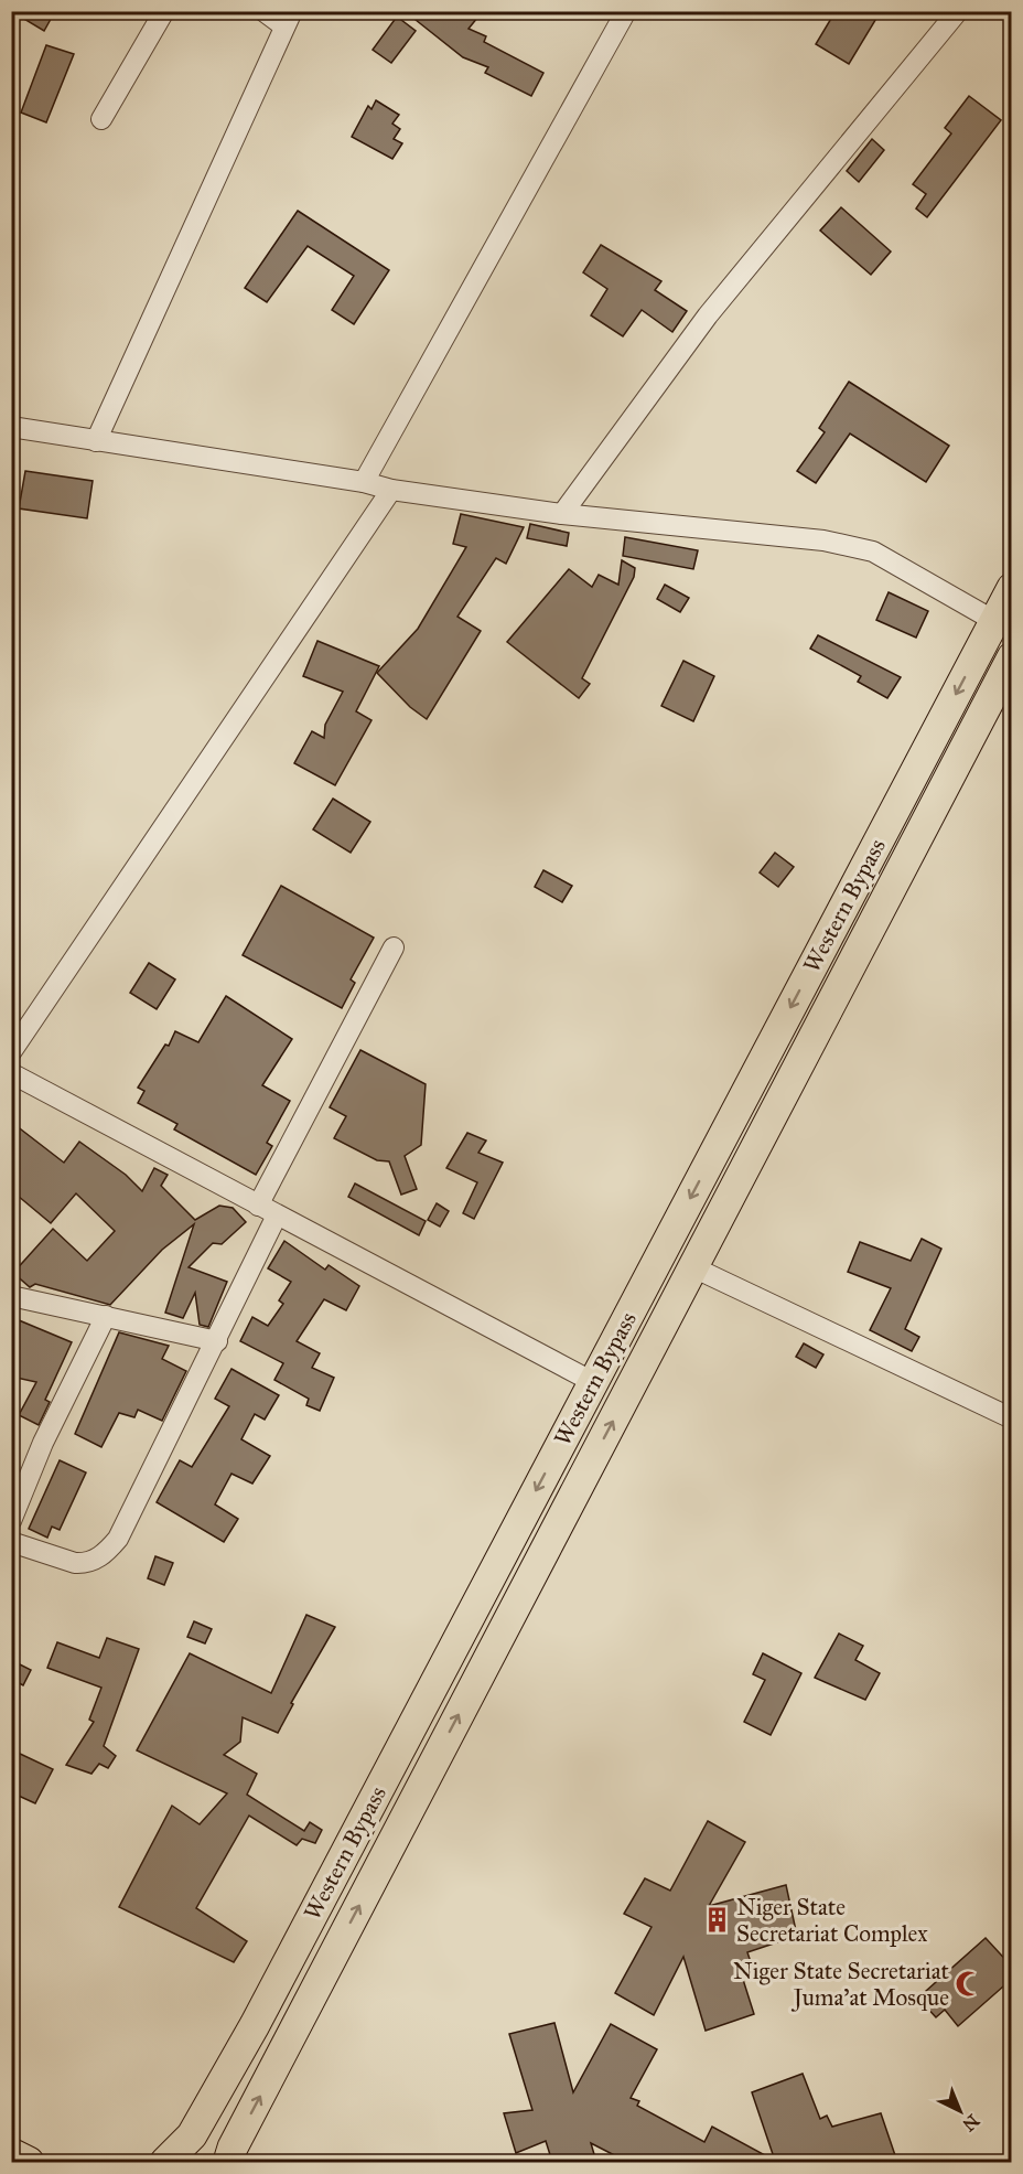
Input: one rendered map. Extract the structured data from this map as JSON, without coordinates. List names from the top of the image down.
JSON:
{
  "streets": {
    "main road": ["Western Bypass"]
  },
  "places": {
    "building": ["Niger State Secretariat Complex"],
    "mosque": ["Niger State Secretariat Juma'at Mosque"]
  },
  "north": "bottom right"
}
